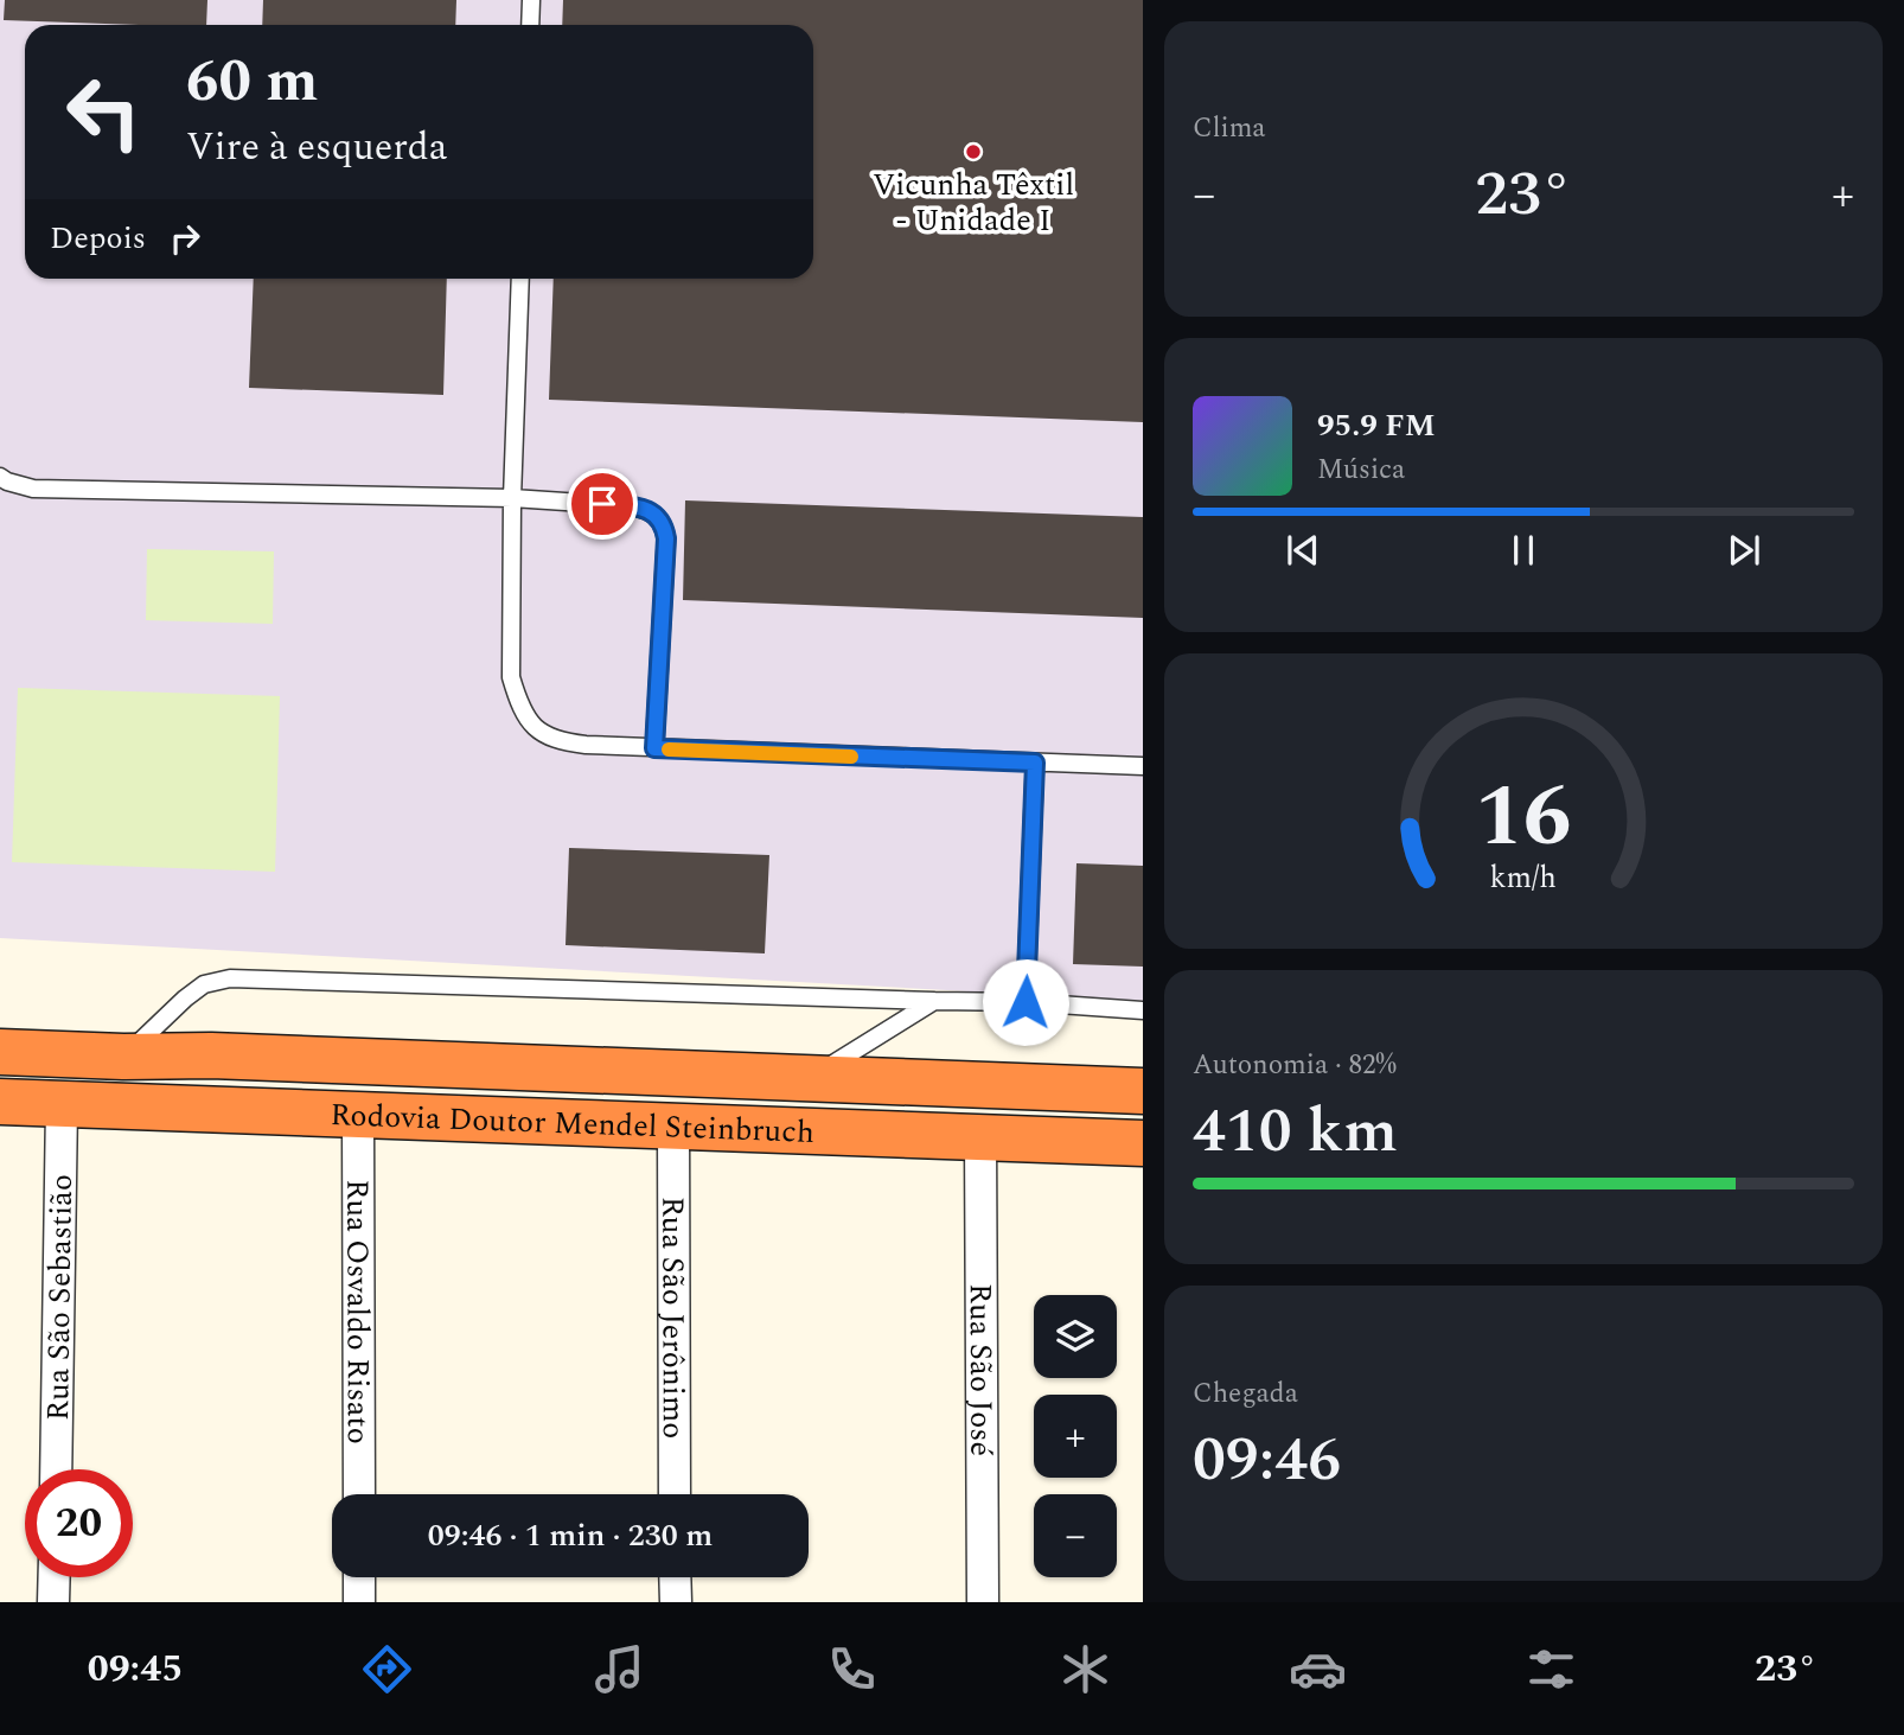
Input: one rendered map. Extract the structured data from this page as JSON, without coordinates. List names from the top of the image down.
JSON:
{
  "streets": {
    "highway": ["Rodovia Doutor Mendel Steinbruch"],
    "street": [
      "Rua São Sebastião",
      "Rua Osvaldo Risato",
      "Rua São Jerônimo",
      "Rua São José"
    ]
  },
  "crossings": [
    ["Rodovia Doutor Mendel Steinbruch", "Rua São Sebastião"],
    ["Rodovia Doutor Mendel Steinbruch", "Rua Osvaldo Risato"],
    ["Rodovia Doutor Mendel Steinbruch", "Rua São Jerônimo"],
    ["Rodovia Doutor Mendel Steinbruch", "Rua São José"]
  ],
  "places": ["Vicunha Têxtil - Unidade I"],
  "page": {
    "tile": [
      "Clima",
      ["Autonomia · 82%", "410 km"],
      ["Chegada", "09:46"]
    ],
    "turn": ["60 m", "Vire à esquerda"],
    "heat": ["−", "23°", "+"],
    "then": "Depois",
    "song": ["95.9 FM", "Música"],
    "map_buttons": ["+", "−"],
    "limit": "20",
    "trip": "09:46 · 1 min · 230 m",
    "tabs": ["09:45", "23°"],
    "gauge": ["16", "km/h"]
  }
}
